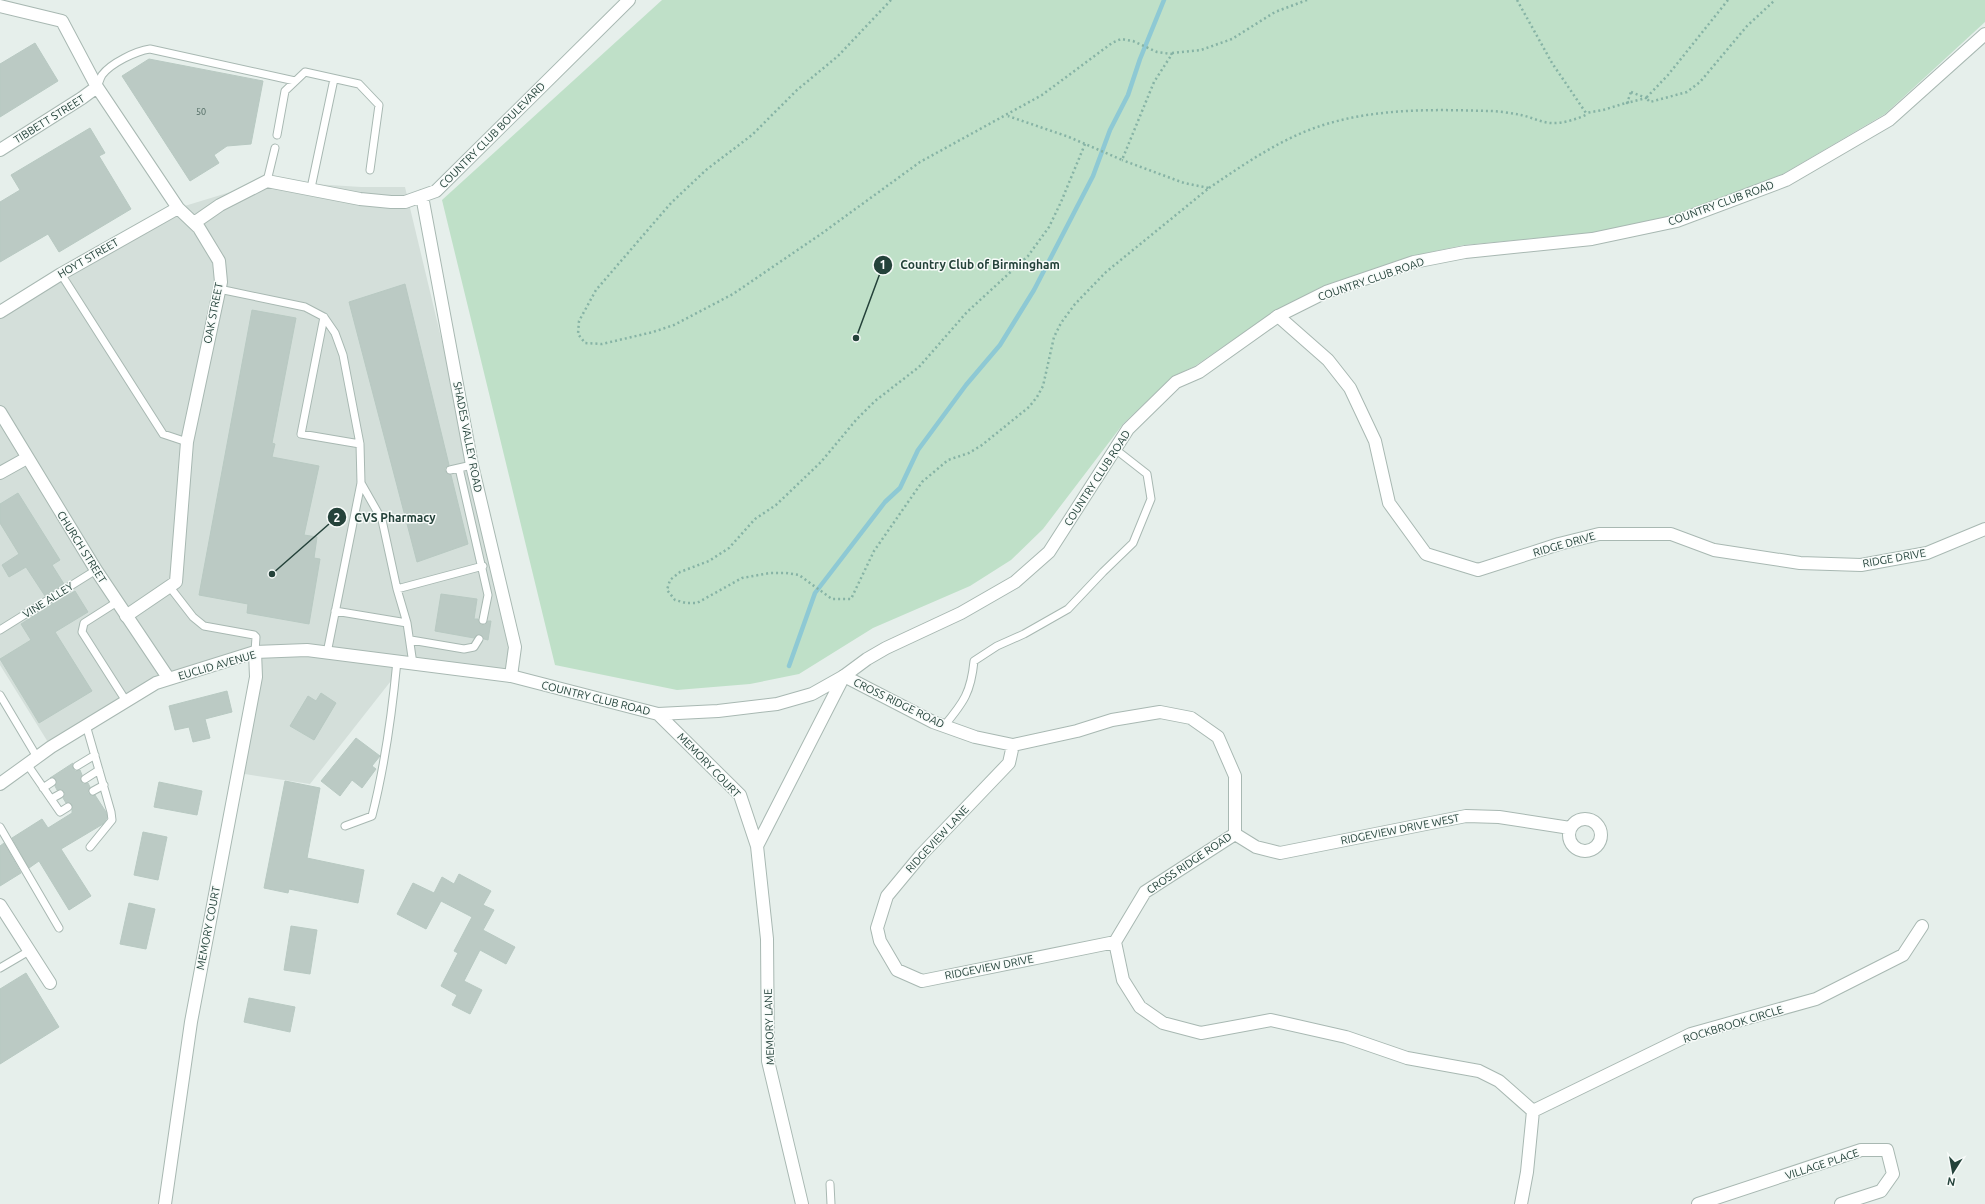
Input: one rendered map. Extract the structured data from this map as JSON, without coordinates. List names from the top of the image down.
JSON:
{
  "streets": {
    "street": [
      "TIBBETT STREET",
      "COUNTRY CLUB BOULEVARD",
      "COUNTRY CLUB ROAD",
      "HOYT STREET",
      "OAK STREET",
      "SHADES VALLEY ROAD",
      "RIDGE DRIVE",
      "CHURCH STREET",
      "EUCLID AVENUE",
      "CROSS RIDGE ROAD",
      "MEMORY COURT",
      "RIDGEVIEW DRIVE WEST",
      "RIDGEVIEW LANE",
      "RIDGEVIEW DRIVE",
      "ROCKBROOK CIRCLE",
      "MEMORY LANE",
      "VILLAGE PLACE"
    ],
    "lane": ["VINE ALLEY"]
  },
  "crossings": [
    ["TIBBETT STREET", "OAK STREET"],
    ["COUNTRY CLUB BOULEVARD", "SHADES VALLEY ROAD"],
    ["COUNTRY CLUB ROAD", "SHADES VALLEY ROAD"],
    ["COUNTRY CLUB ROAD", "RIDGE DRIVE"],
    ["COUNTRY CLUB ROAD", "EUCLID AVENUE"],
    ["COUNTRY CLUB ROAD", "CROSS RIDGE ROAD"],
    ["COUNTRY CLUB ROAD", "MEMORY COURT"],
    ["COUNTRY CLUB ROAD", "MEMORY LANE"],
    ["HOYT STREET", "OAK STREET"],
    ["OAK STREET", "CHURCH STREET"],
    ["SHADES VALLEY ROAD", "EUCLID AVENUE"],
    ["CHURCH STREET", "VINE ALLEY"],
    ["CHURCH STREET", "EUCLID AVENUE"],
    ["EUCLID AVENUE", "MEMORY COURT"],
    ["CROSS RIDGE ROAD", "RIDGEVIEW DRIVE WEST"],
    ["CROSS RIDGE ROAD", "RIDGEVIEW LANE"],
    ["CROSS RIDGE ROAD", "RIDGEVIEW DRIVE"],
    ["MEMORY COURT", "MEMORY LANE"],
    ["RIDGEVIEW LANE", "RIDGEVIEW DRIVE"]
  ],
  "places": ["Country Club of Birmingham", "CVS Pharmacy"],
  "house_numbers": ["50"],
  "north": "bottom"
}
